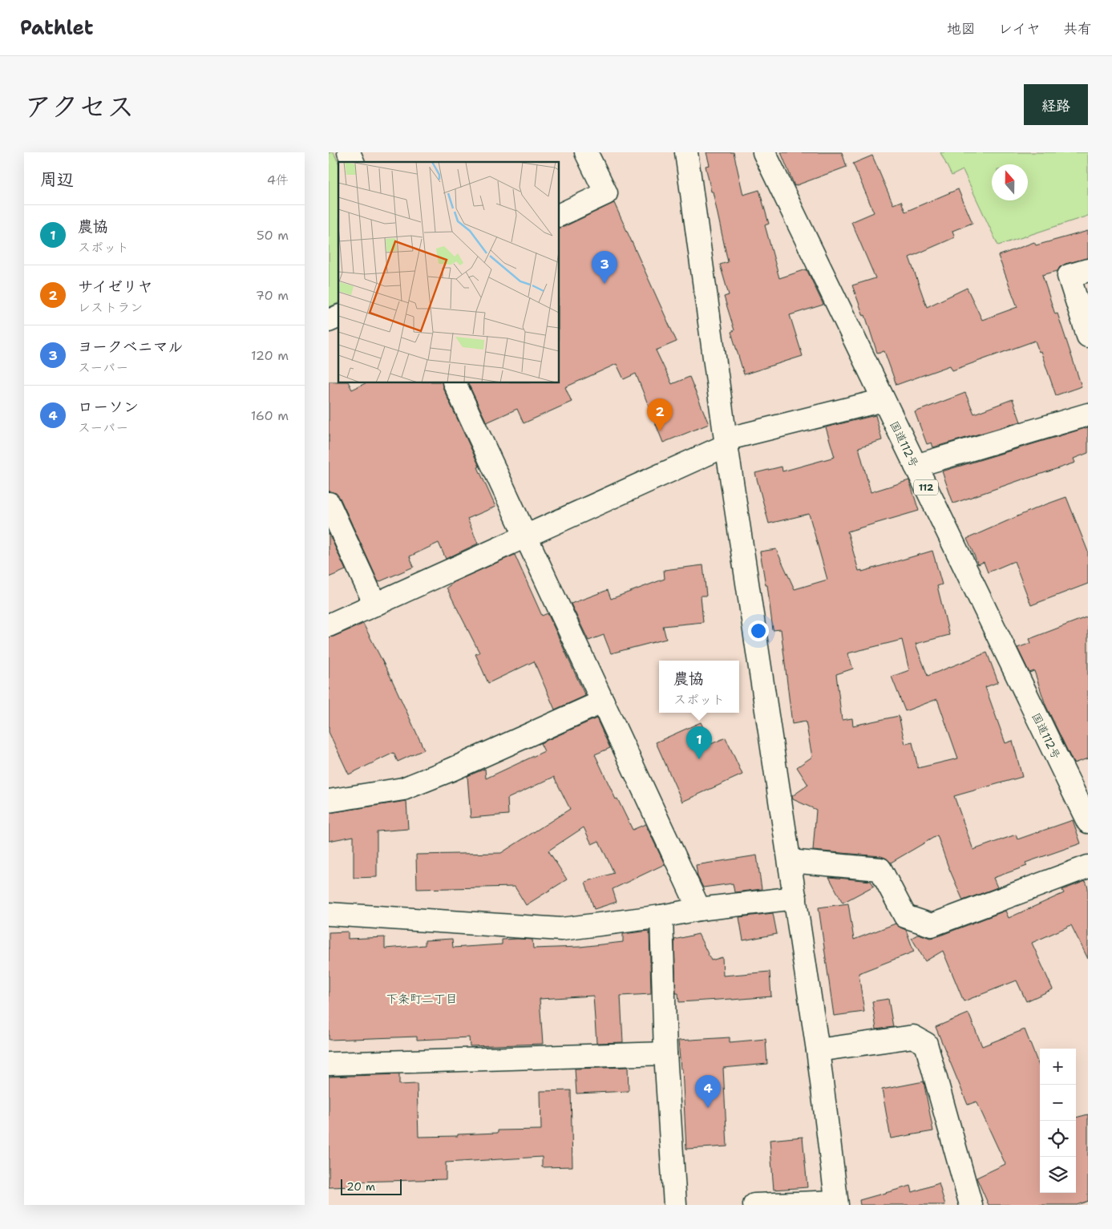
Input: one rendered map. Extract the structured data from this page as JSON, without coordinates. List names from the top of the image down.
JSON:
{
  "streets": {
    "main road": ["国道112号", "112"]
  },
  "districts": ["下条町二丁目"],
  "scale_bar": "20 m",
  "north": "top",
  "page": {
    "header": "Pathlet",
    "nav": ["地図", "レイヤ", "共有"],
    "title": "アクセス",
    "buttons": "経路",
    "heading": ["周辺", "4件"],
    "list": [
      {
        "mark": "1",
        "name": "農協",
        "note": "スポット",
        "value": "50 m"
      },
      {
        "mark": "2",
        "name": "サイゼリヤ",
        "note": "レストラン",
        "value": "70 m"
      },
      {
        "mark": "3",
        "name": "ヨークベニマル",
        "note": "スーパー",
        "value": "120 m"
      },
      {
        "mark": "4",
        "name": "ローソン",
        "note": "スーパー",
        "value": "160 m"
      }
    ],
    "pins": [
      "3",
      "2",
      "1",
      "4"
    ],
    "popup": ["農協", "スポット"],
    "map_buttons": ["+", "−"],
    "scale": "20 m"
  }
}
